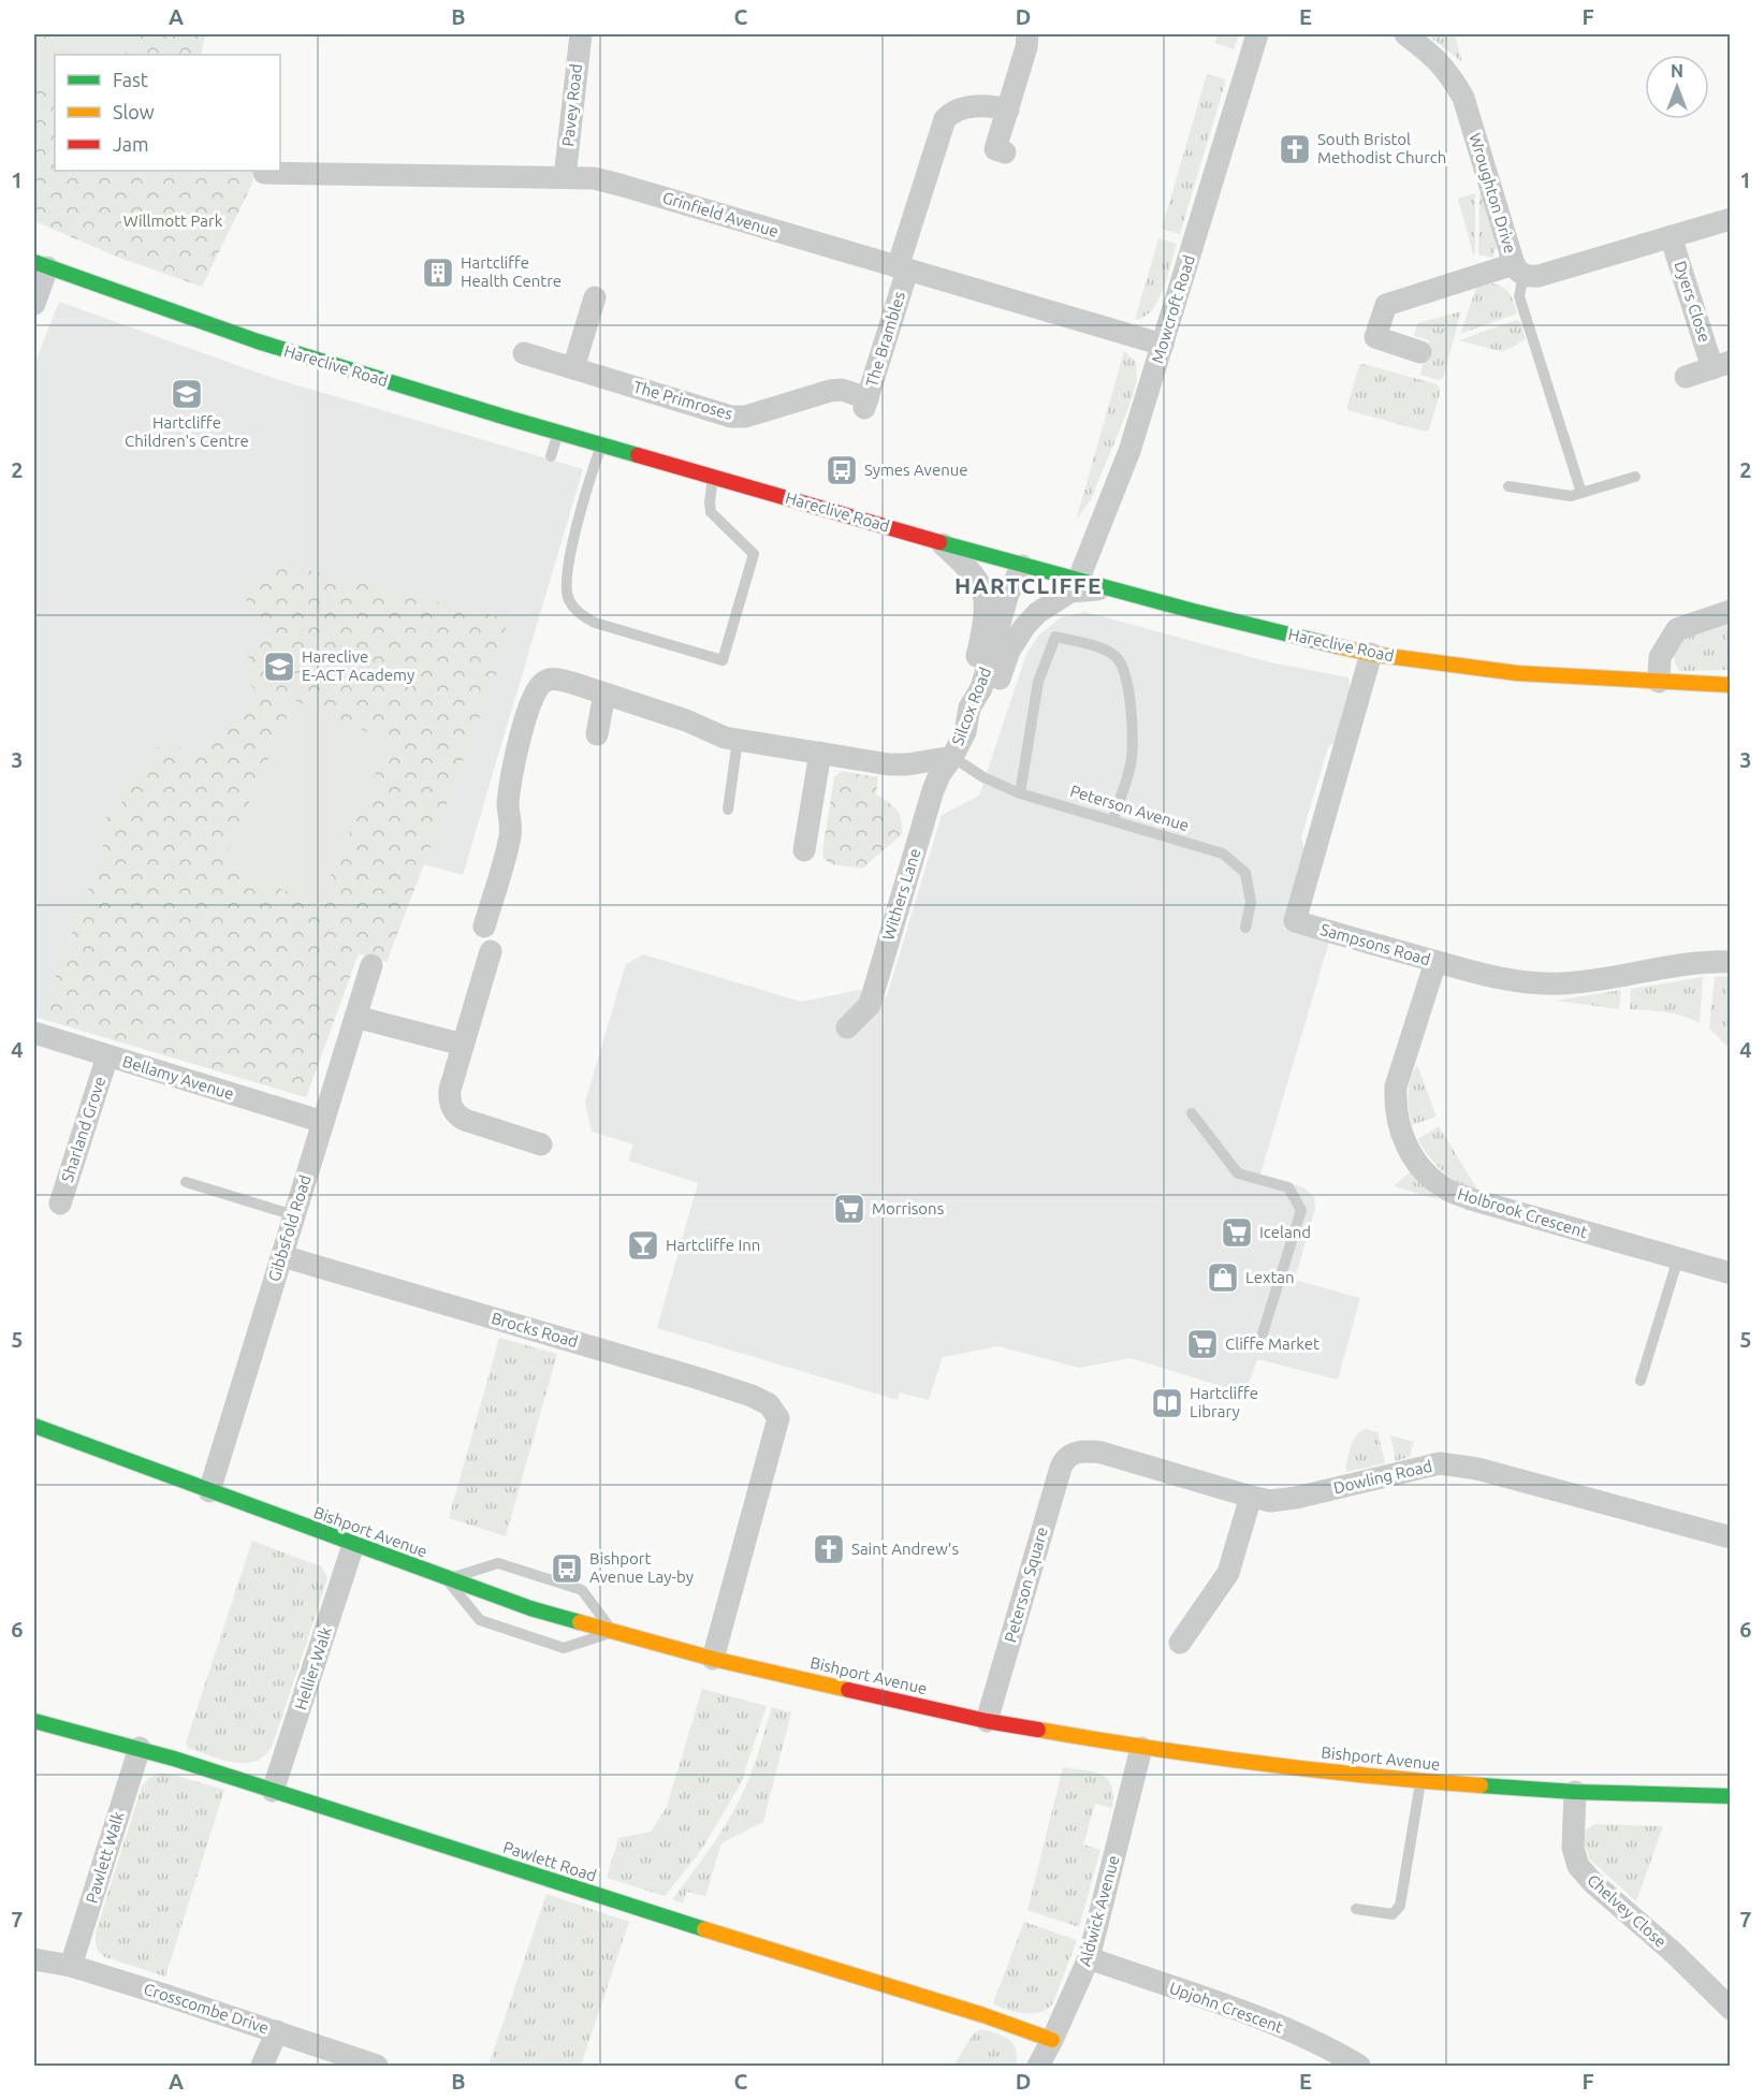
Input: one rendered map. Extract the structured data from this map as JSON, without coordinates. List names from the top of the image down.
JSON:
{
  "streets": {
    "street": [
      "Pavey Road",
      "Wroughton Drive",
      "Grinfield Avenue",
      "Dyers Close",
      "Mowcroft Road",
      "The Brambles",
      "Hareclive Road",
      "The Primroses",
      "Silcox Road",
      "Withers Lane",
      "Sampsons Road",
      "Bellamy Avenue",
      "Sharland Grove",
      "Holbrook Crescent",
      "Gibbsfold Road",
      "Brocks Road",
      "Dowling Road",
      "Bishport Avenue",
      "Peterson Square",
      "Hellier Walk",
      "Pawlett Walk",
      "Pawlett Road",
      "Aldwick Avenue",
      "Chelvey Close",
      "Upjohn Crescent",
      "Crosscombe Drive"
    ],
    "lane": ["Peterson Avenue"]
  },
  "crossings": [
    ["Pavey Road", "Grinfield Avenue"],
    ["Grinfield Avenue", "Mowcroft Road"],
    ["Grinfield Avenue", "The Brambles"],
    ["Mowcroft Road", "Hareclive Road"],
    ["The Brambles", "The Primroses"],
    ["Hareclive Road", "Silcox Road"],
    ["Hareclive Road", "Sampsons Road"],
    ["Silcox Road", "Peterson Avenue"],
    ["Silcox Road", "Withers Lane"],
    ["Peterson Avenue", "Withers Lane"],
    ["Sampsons Road", "Holbrook Crescent"],
    ["Bellamy Avenue", "Sharland Grove"],
    ["Bellamy Avenue", "Gibbsfold Road"],
    ["Gibbsfold Road", "Brocks Road"],
    ["Gibbsfold Road", "Bishport Avenue"],
    ["Brocks Road", "Bishport Avenue"],
    ["Dowling Road", "Peterson Square"],
    ["Bishport Avenue", "Peterson Square"],
    ["Bishport Avenue", "Hellier Walk"],
    ["Bishport Avenue", "Aldwick Avenue"],
    ["Bishport Avenue", "Chelvey Close"],
    ["Hellier Walk", "Pawlett Road"],
    ["Pawlett Walk", "Pawlett Road"],
    ["Pawlett Walk", "Crosscombe Drive"],
    ["Pawlett Road", "Aldwick Avenue"],
    ["Aldwick Avenue", "Upjohn Crescent"]
  ],
  "districts": ["HARTCLIFFE"],
  "parks": ["Willmott Park"],
  "places": {
    "church": ["South Bristol Methodist Church", "Saint Andrew's"],
    "building": ["Hartcliffe Health Centre"],
    "school or university": ["Hartcliffe Children's Centre", "Hareclive E-ACT Academy"],
    "bus stop": ["Symes Avenue", "Bishport Avenue Lay-by"],
    "supermarket": ["Morrisons", "Iceland", "Cliffe Market"],
    "bar": ["Hartcliffe Inn"],
    "shop": ["Lextan"],
    "library": ["Hartcliffe Library"]
  },
  "legend": ["Fast", "Slow", "Jam"],
  "north": "top",
  "grid": {
    "columns": [
      "A",
      "B",
      "C",
      "D",
      "E",
      "F"
    ],
    "rows": [
      "1",
      "2",
      "3",
      "4",
      "5",
      "6",
      "7"
    ]
  }
}
